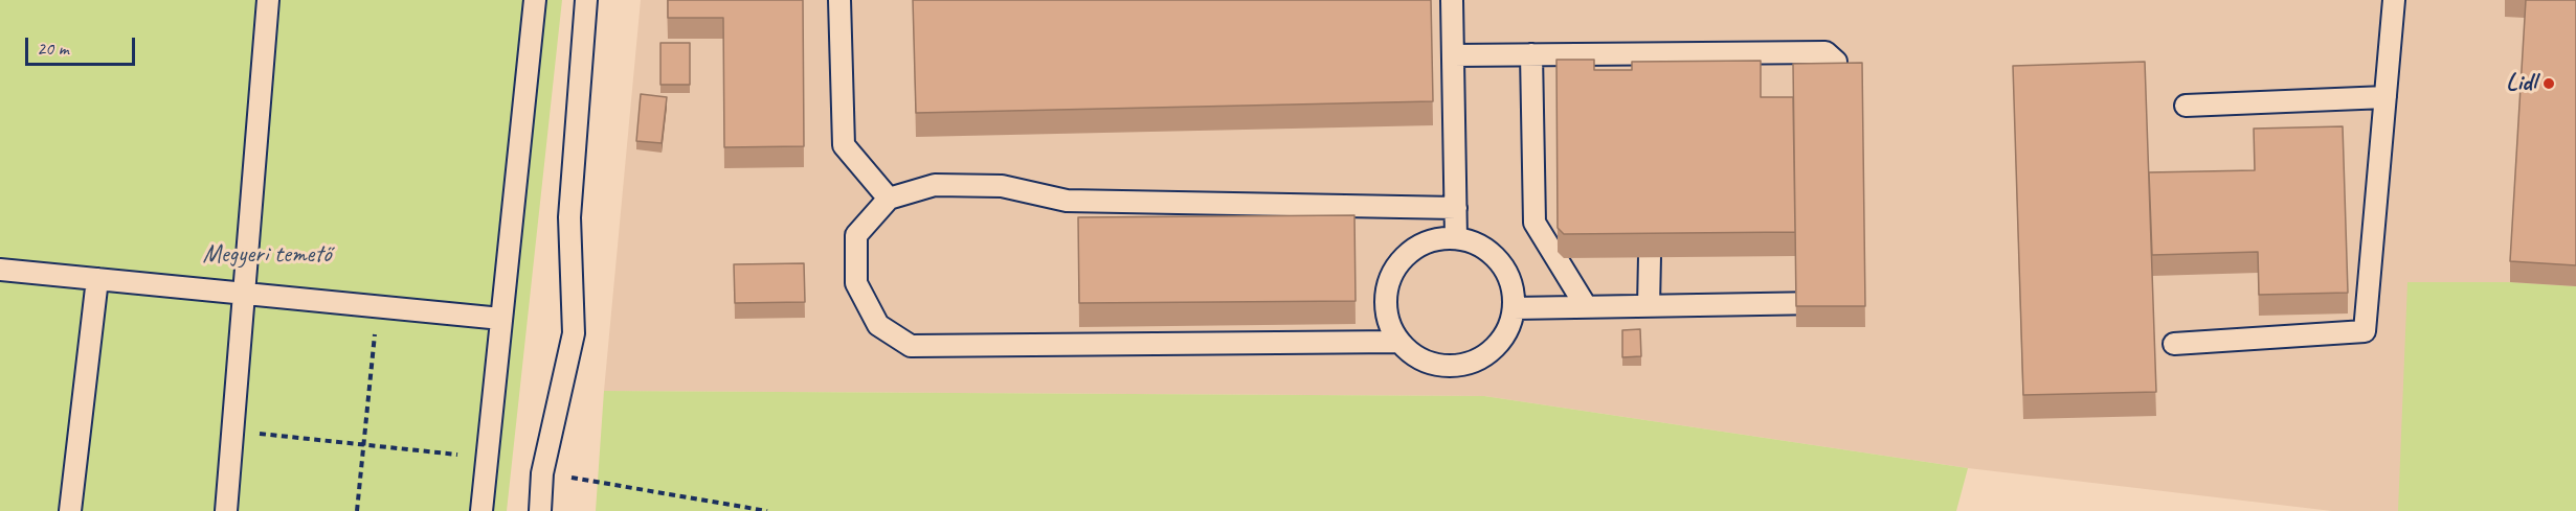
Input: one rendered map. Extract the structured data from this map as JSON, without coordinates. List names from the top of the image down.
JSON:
{
  "parks": ["Megyeri temető"],
  "places": ["Lidl"],
  "scale_bar": "20 m"
}
